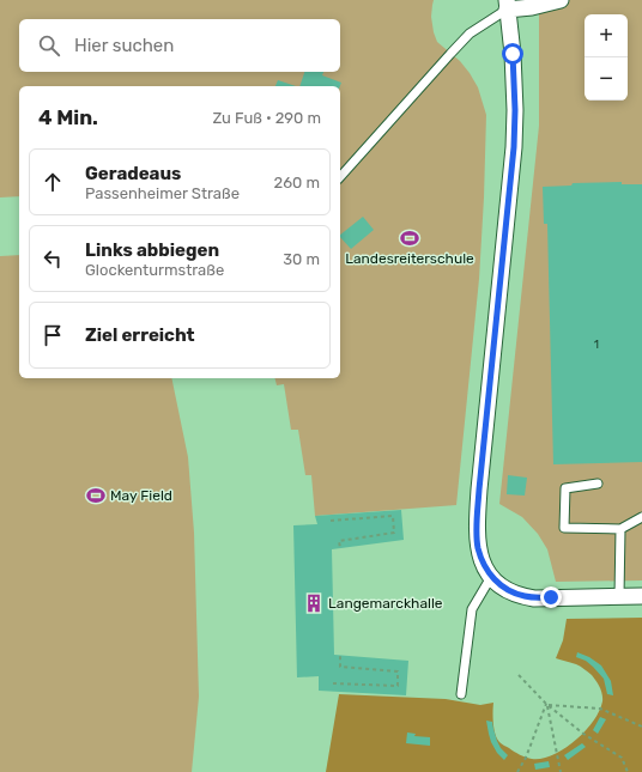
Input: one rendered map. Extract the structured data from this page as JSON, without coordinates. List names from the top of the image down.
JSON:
{
  "places": {
    "sports": ["Landesreiterschule", "May Field"],
    "building": ["Langemarckhalle"]
  },
  "house_numbers": ["1"],
  "page": {
    "map_buttons": ["+", "−"],
    "search": "Hier suchen",
    "heading": ["4 Min.", "Zu Fuß · 290 m"],
    "list": [
      ["Geradeaus", "Passenheimer Straße", "260 m"],
      ["Links abbiegen", "Glockenturmstraße", "30 m"],
      "Ziel erreicht"
    ]
  }
}
